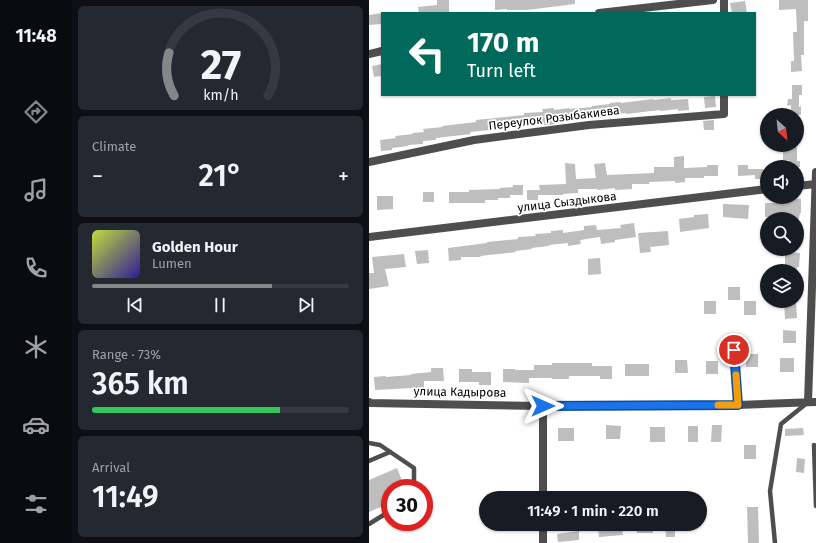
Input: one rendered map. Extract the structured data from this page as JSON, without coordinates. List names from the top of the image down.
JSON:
{
  "streets": {
    "street": ["Переулок Розыбакиева", "улица Сыздыкова", "улица Кадырова"]
  },
  "north": "bottom right",
  "page": {
    "tabs": "11:48",
    "turn": ["170 m", "Turn left"],
    "tile": [
      "Climate",
      ["Range · 73%", "365 km"],
      ["Arrival", "11:49"]
    ],
    "heat": ["−", "21°", "+"],
    "song": ["Golden Hour", "Lumen"],
    "limit": "30",
    "trip": "11:49 · 1 min · 220 m",
    "gauge": ["27", "km/h"]
  }
}
